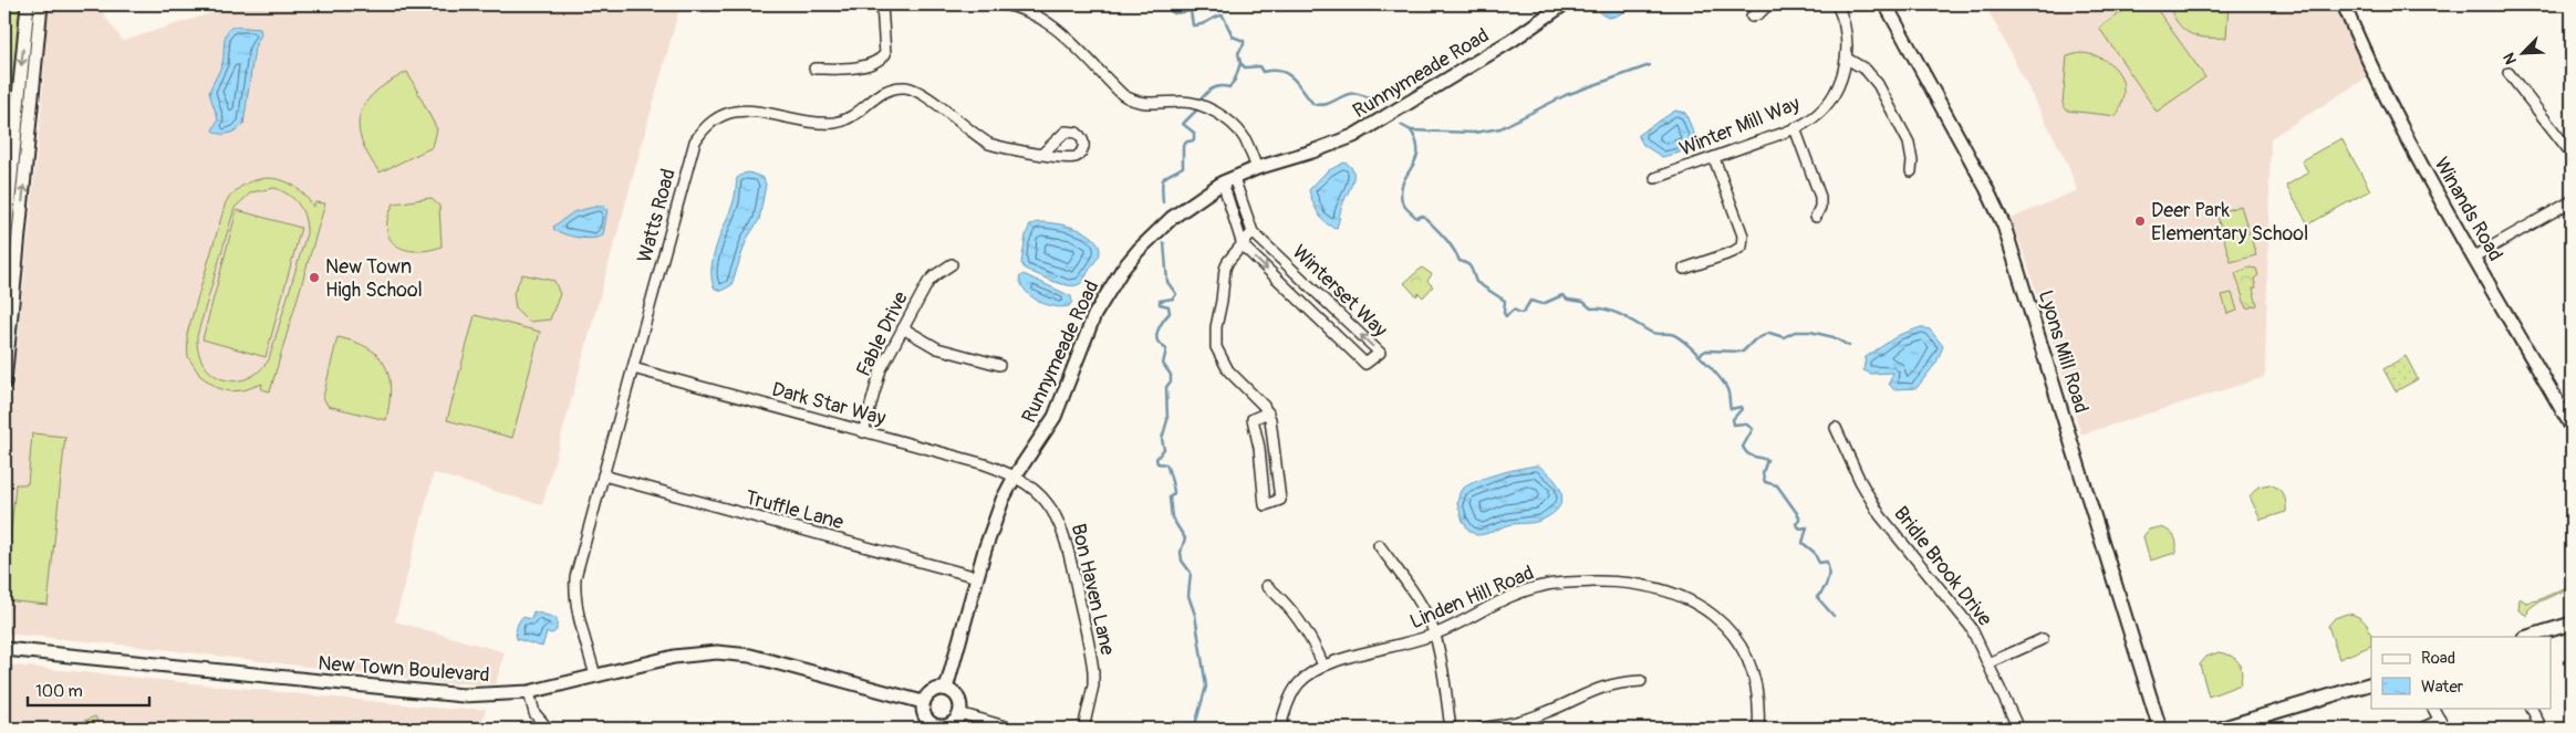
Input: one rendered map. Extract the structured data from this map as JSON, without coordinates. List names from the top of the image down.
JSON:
{
  "streets": {
    "street": [
      "Runnymeade Road",
      "Winter Mill Way",
      "Winands Road",
      "Watts Road",
      "Winterset Way",
      "Fable Drive",
      "Lyons Mill Road",
      "Dark Star Way",
      "Truffle Lane",
      "Bridle Brook Drive",
      "Bon Haven Lane",
      "Linden Hill Road",
      "New Town Boulevard"
    ]
  },
  "crossings": [
    ["Runnymeade Road", "Winterset Way"],
    ["Runnymeade Road", "Dark Star Way"],
    ["Runnymeade Road", "Truffle Lane"],
    ["Runnymeade Road", "Bon Haven Lane"],
    ["Runnymeade Road", "New Town Boulevard"],
    ["Watts Road", "Dark Star Way"],
    ["Watts Road", "Truffle Lane"],
    ["Watts Road", "New Town Boulevard"],
    ["Fable Drive", "Dark Star Way"],
    ["Dark Star Way", "Bon Haven Lane"]
  ],
  "places": ["Deer Park Elementary School", "New Town High School"],
  "legend": ["Road", "Water"],
  "scale_bar": "100 m",
  "north": "bottom left"
}
